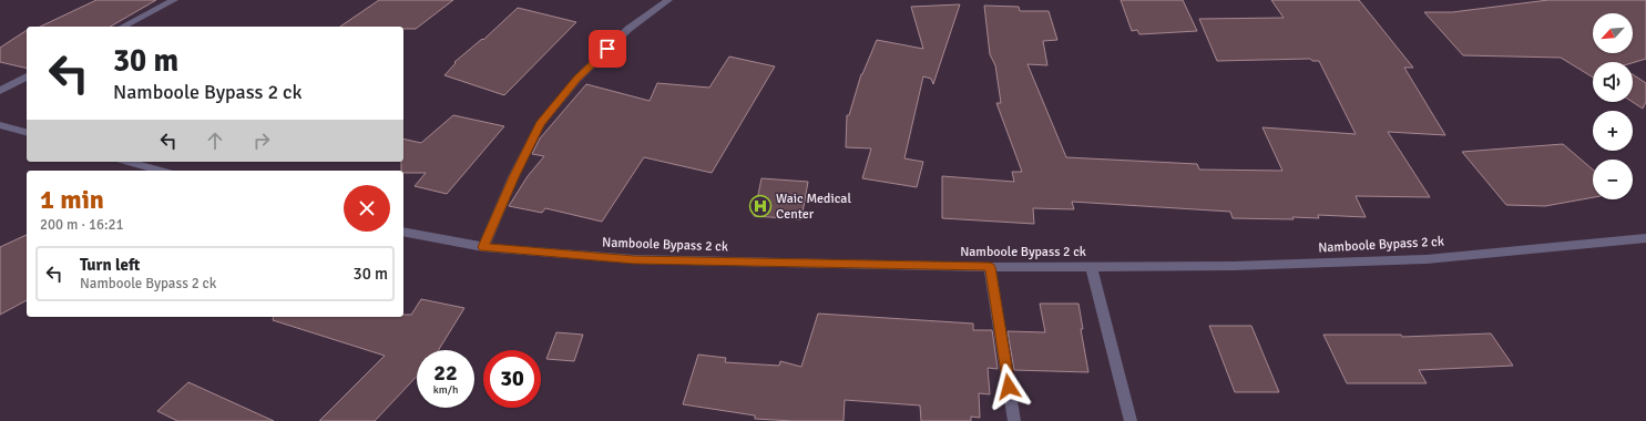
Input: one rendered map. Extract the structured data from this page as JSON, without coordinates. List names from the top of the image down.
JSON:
{
  "streets": {
    "street": ["Namboole Bypass 2 ck"]
  },
  "places": {
    "hospital": ["Waic Medical Center"]
  },
  "north": "bottom left",
  "page": {
    "map_buttons": ["+", "−"],
    "turn": ["30 m", "Namboole Bypass 2 ck"],
    "heading": ["1 min", "200 m · 16:21"],
    "list": [
      {
        "name": "Turn left",
        "note": "Namboole Bypass 2 ck",
        "value": "30 m"
      }
    ],
    "speed": "22 km/h",
    "limit": "30"
  }
}
